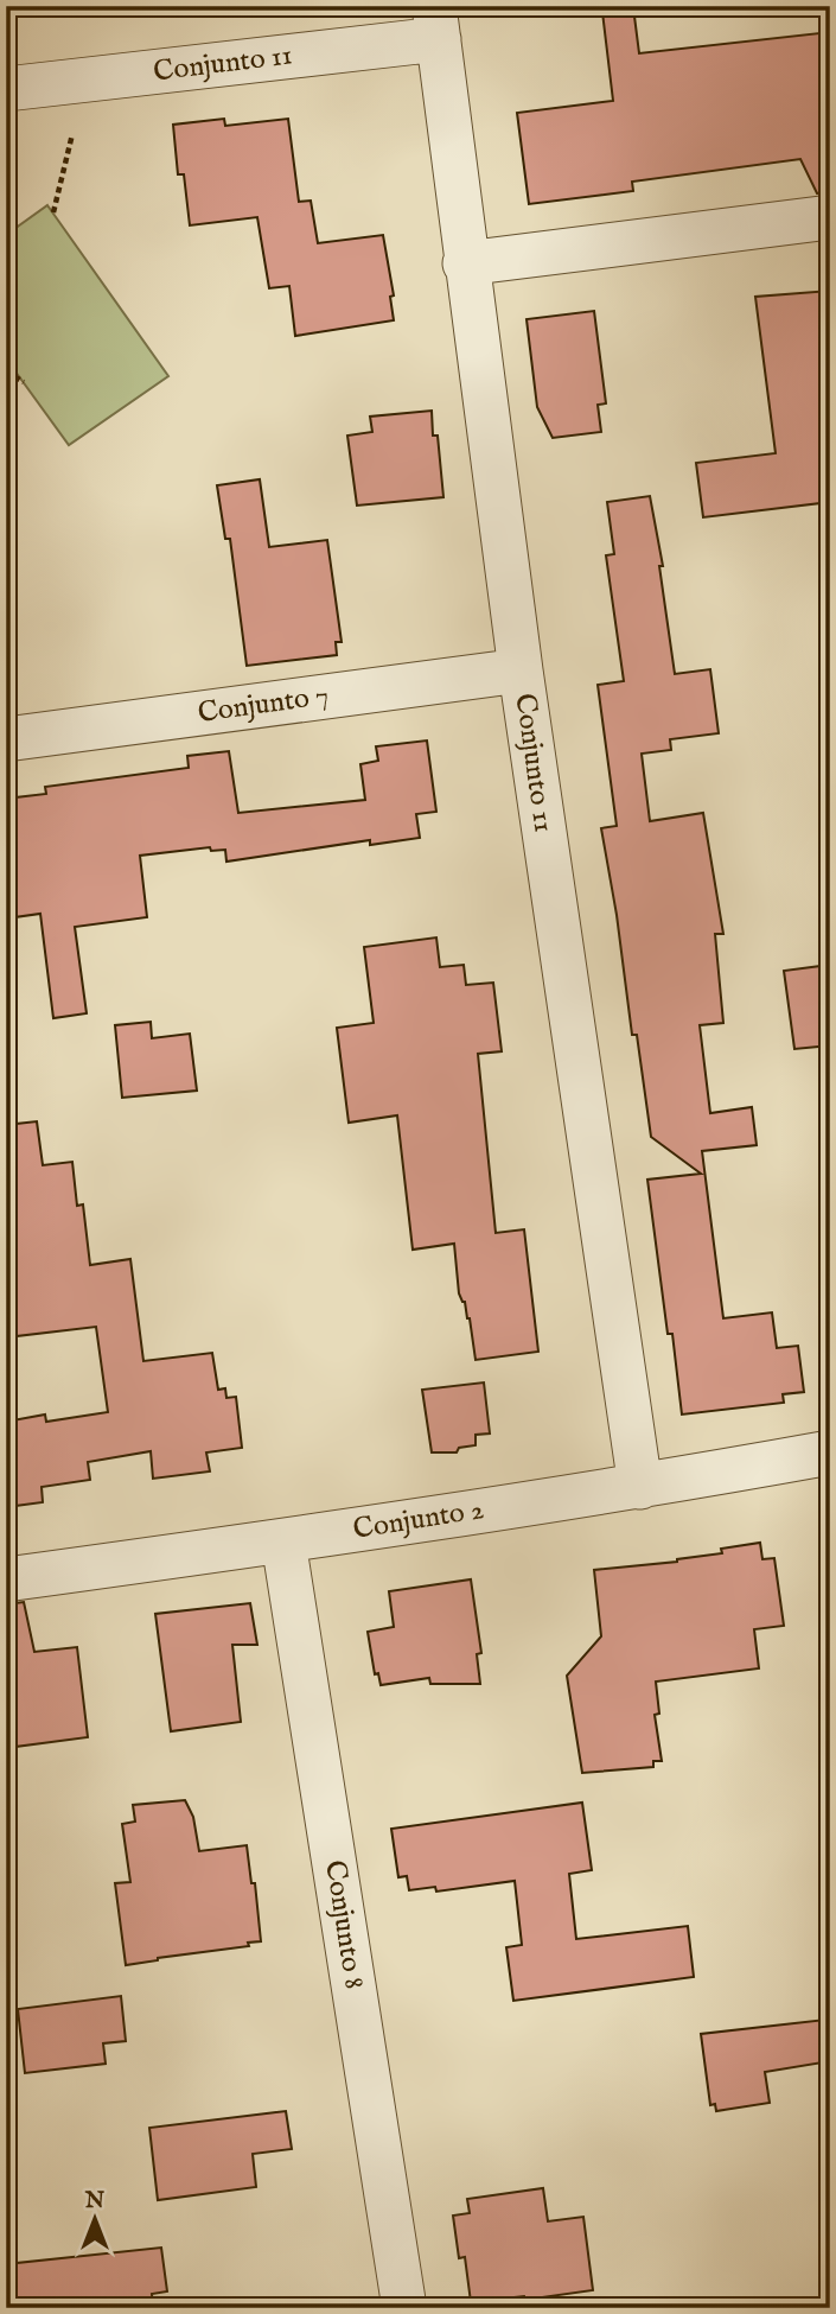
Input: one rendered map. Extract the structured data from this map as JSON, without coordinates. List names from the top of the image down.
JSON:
{
  "streets": {
    "street": [
      "Conjunto 11",
      "Conjunto 7",
      "Conjunto 2",
      "Conjunto 8"
    ]
  },
  "crossings": [
    ["Conjunto 11", "Conjunto 7"],
    ["Conjunto 11", "Conjunto 2"],
    ["Conjunto 2", "Conjunto 8"]
  ],
  "north": "top"
}
